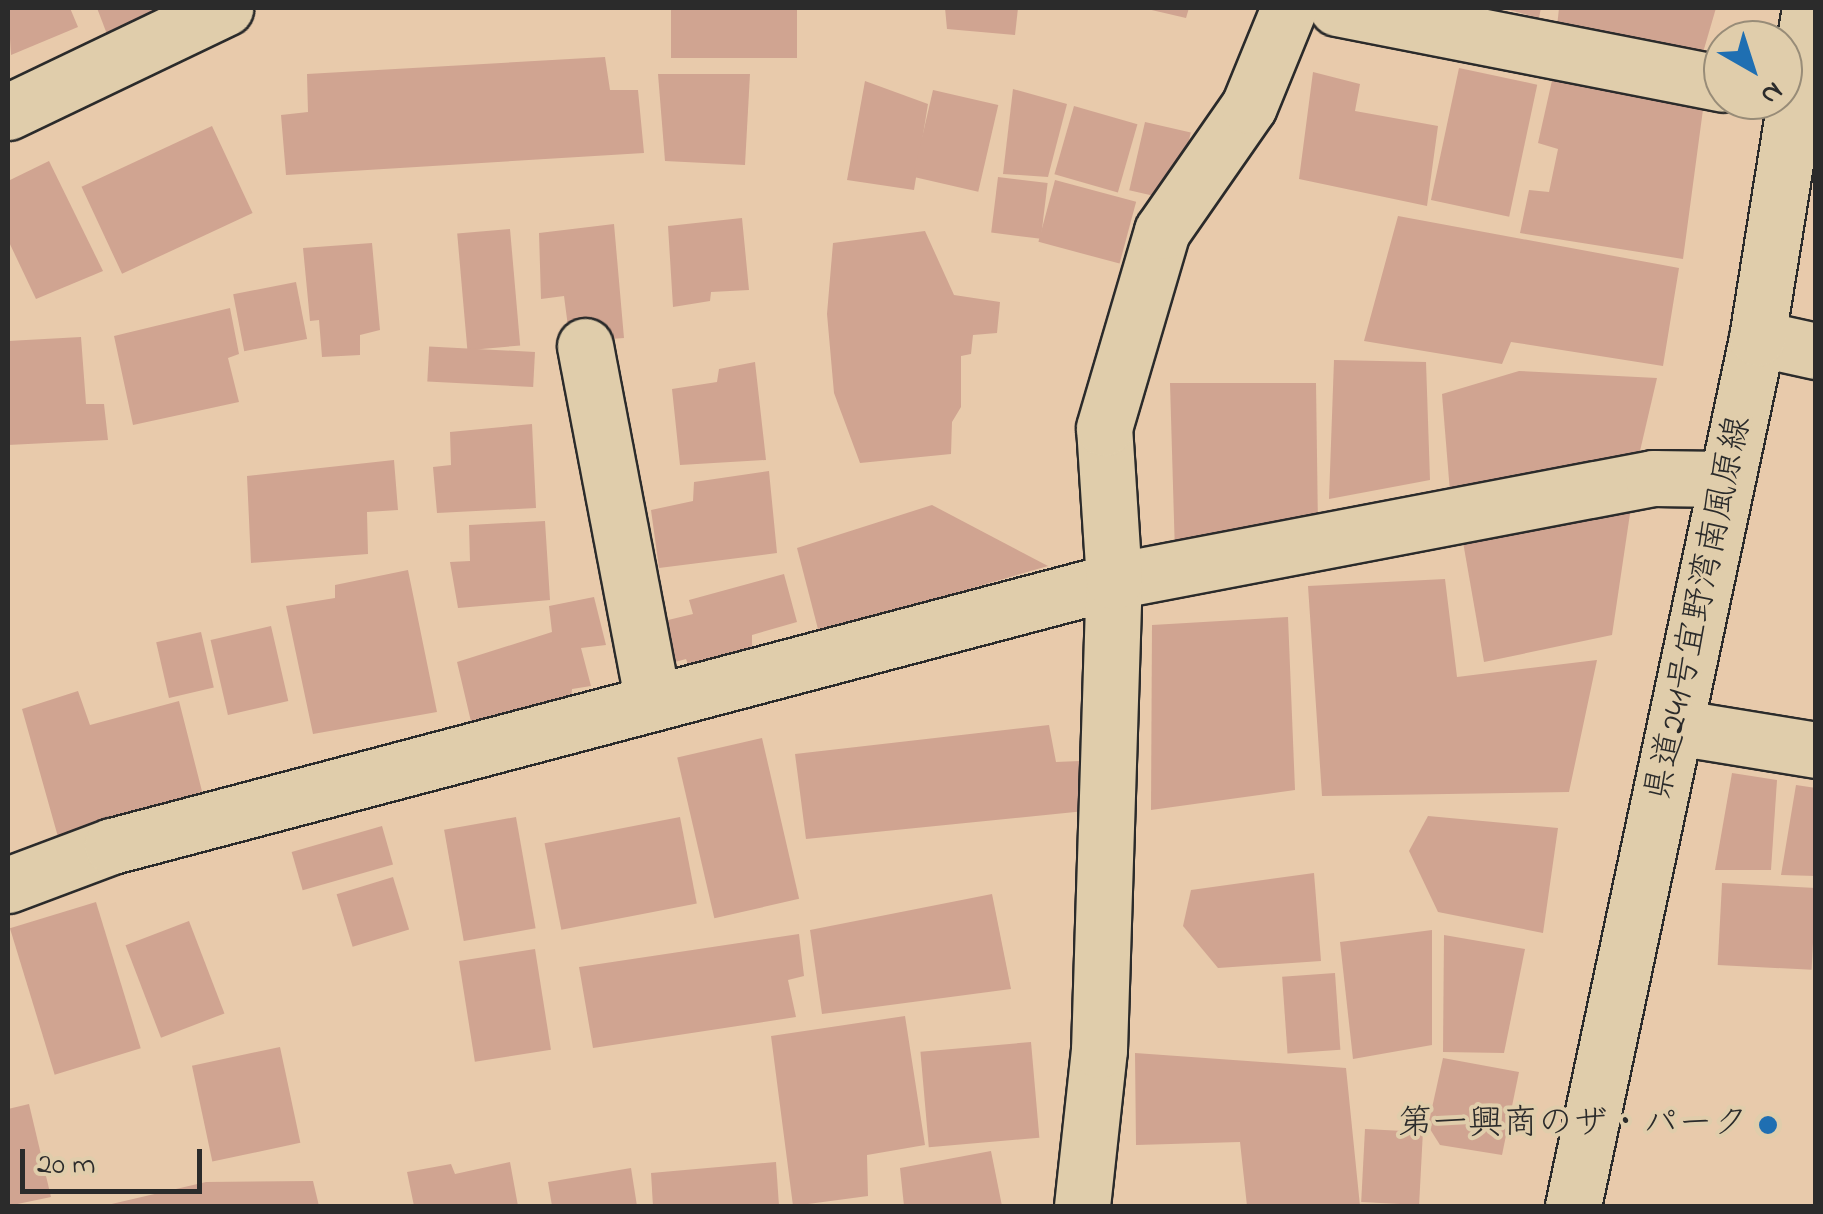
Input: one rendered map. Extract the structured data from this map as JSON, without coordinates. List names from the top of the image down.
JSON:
{
  "streets": {
    "street": ["県道241号宜野湾南風原線"]
  },
  "places": ["第一興商のザ・パーク"],
  "scale_bar": "20 m",
  "north": "bottom right"
}
